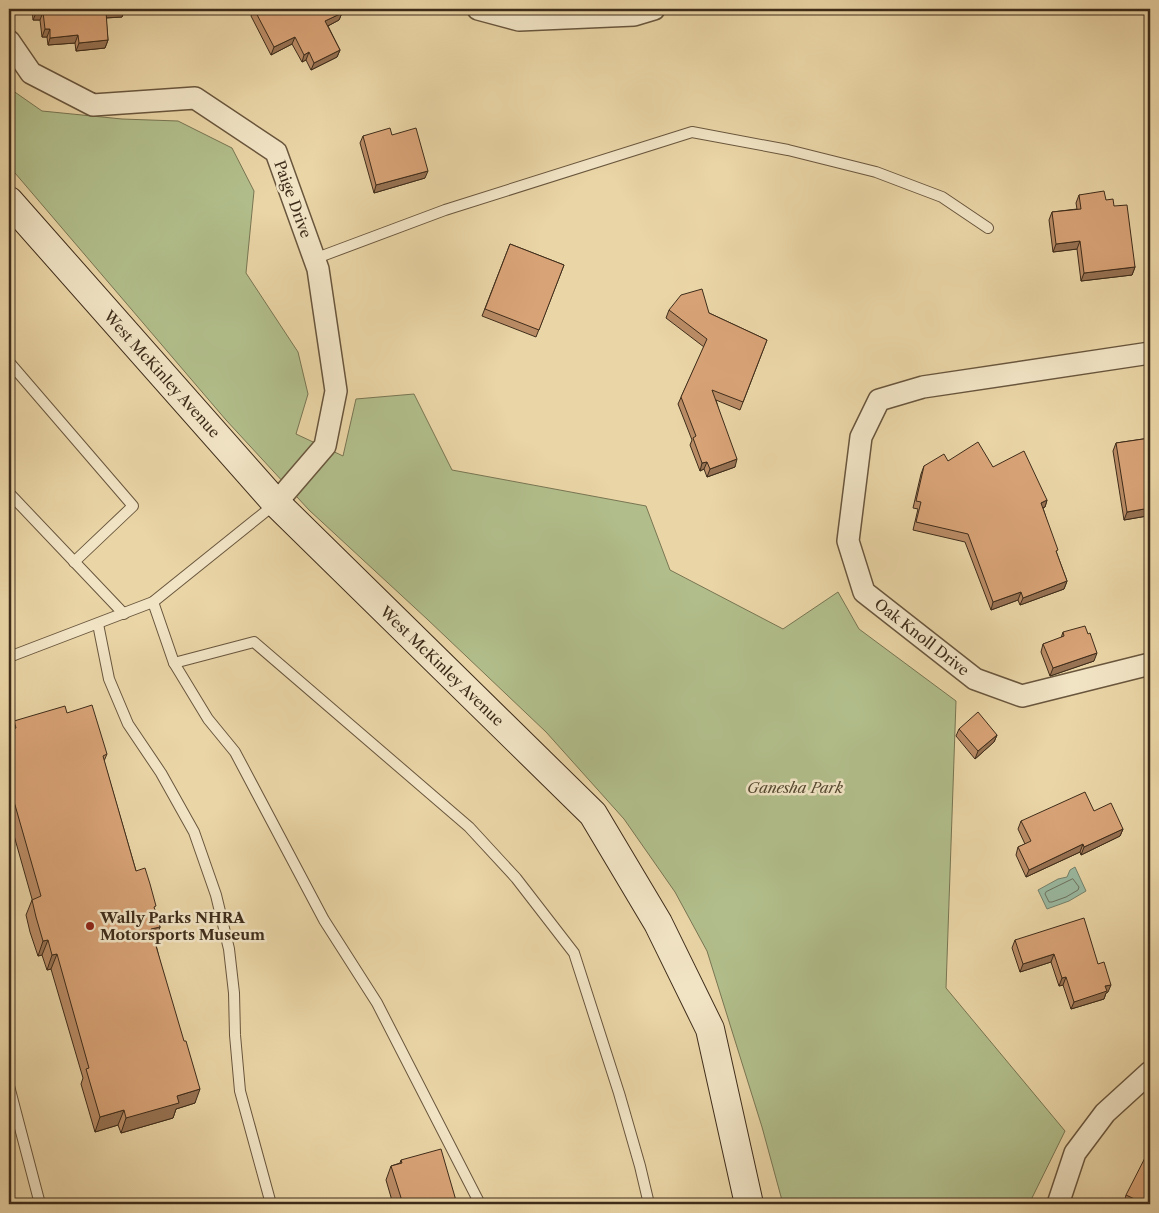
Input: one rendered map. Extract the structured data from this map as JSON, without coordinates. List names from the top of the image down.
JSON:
{
  "streets": {
    "main road": ["West McKinley Avenue"],
    "street": ["Paige Drive", "Oak Knoll Drive"]
  },
  "crossings": [
    ["Paige Drive", "West McKinley Avenue"]
  ],
  "parks": ["Ganesha Park"],
  "places": ["Wally Parks NHRA Motorsports Museum"]
}
